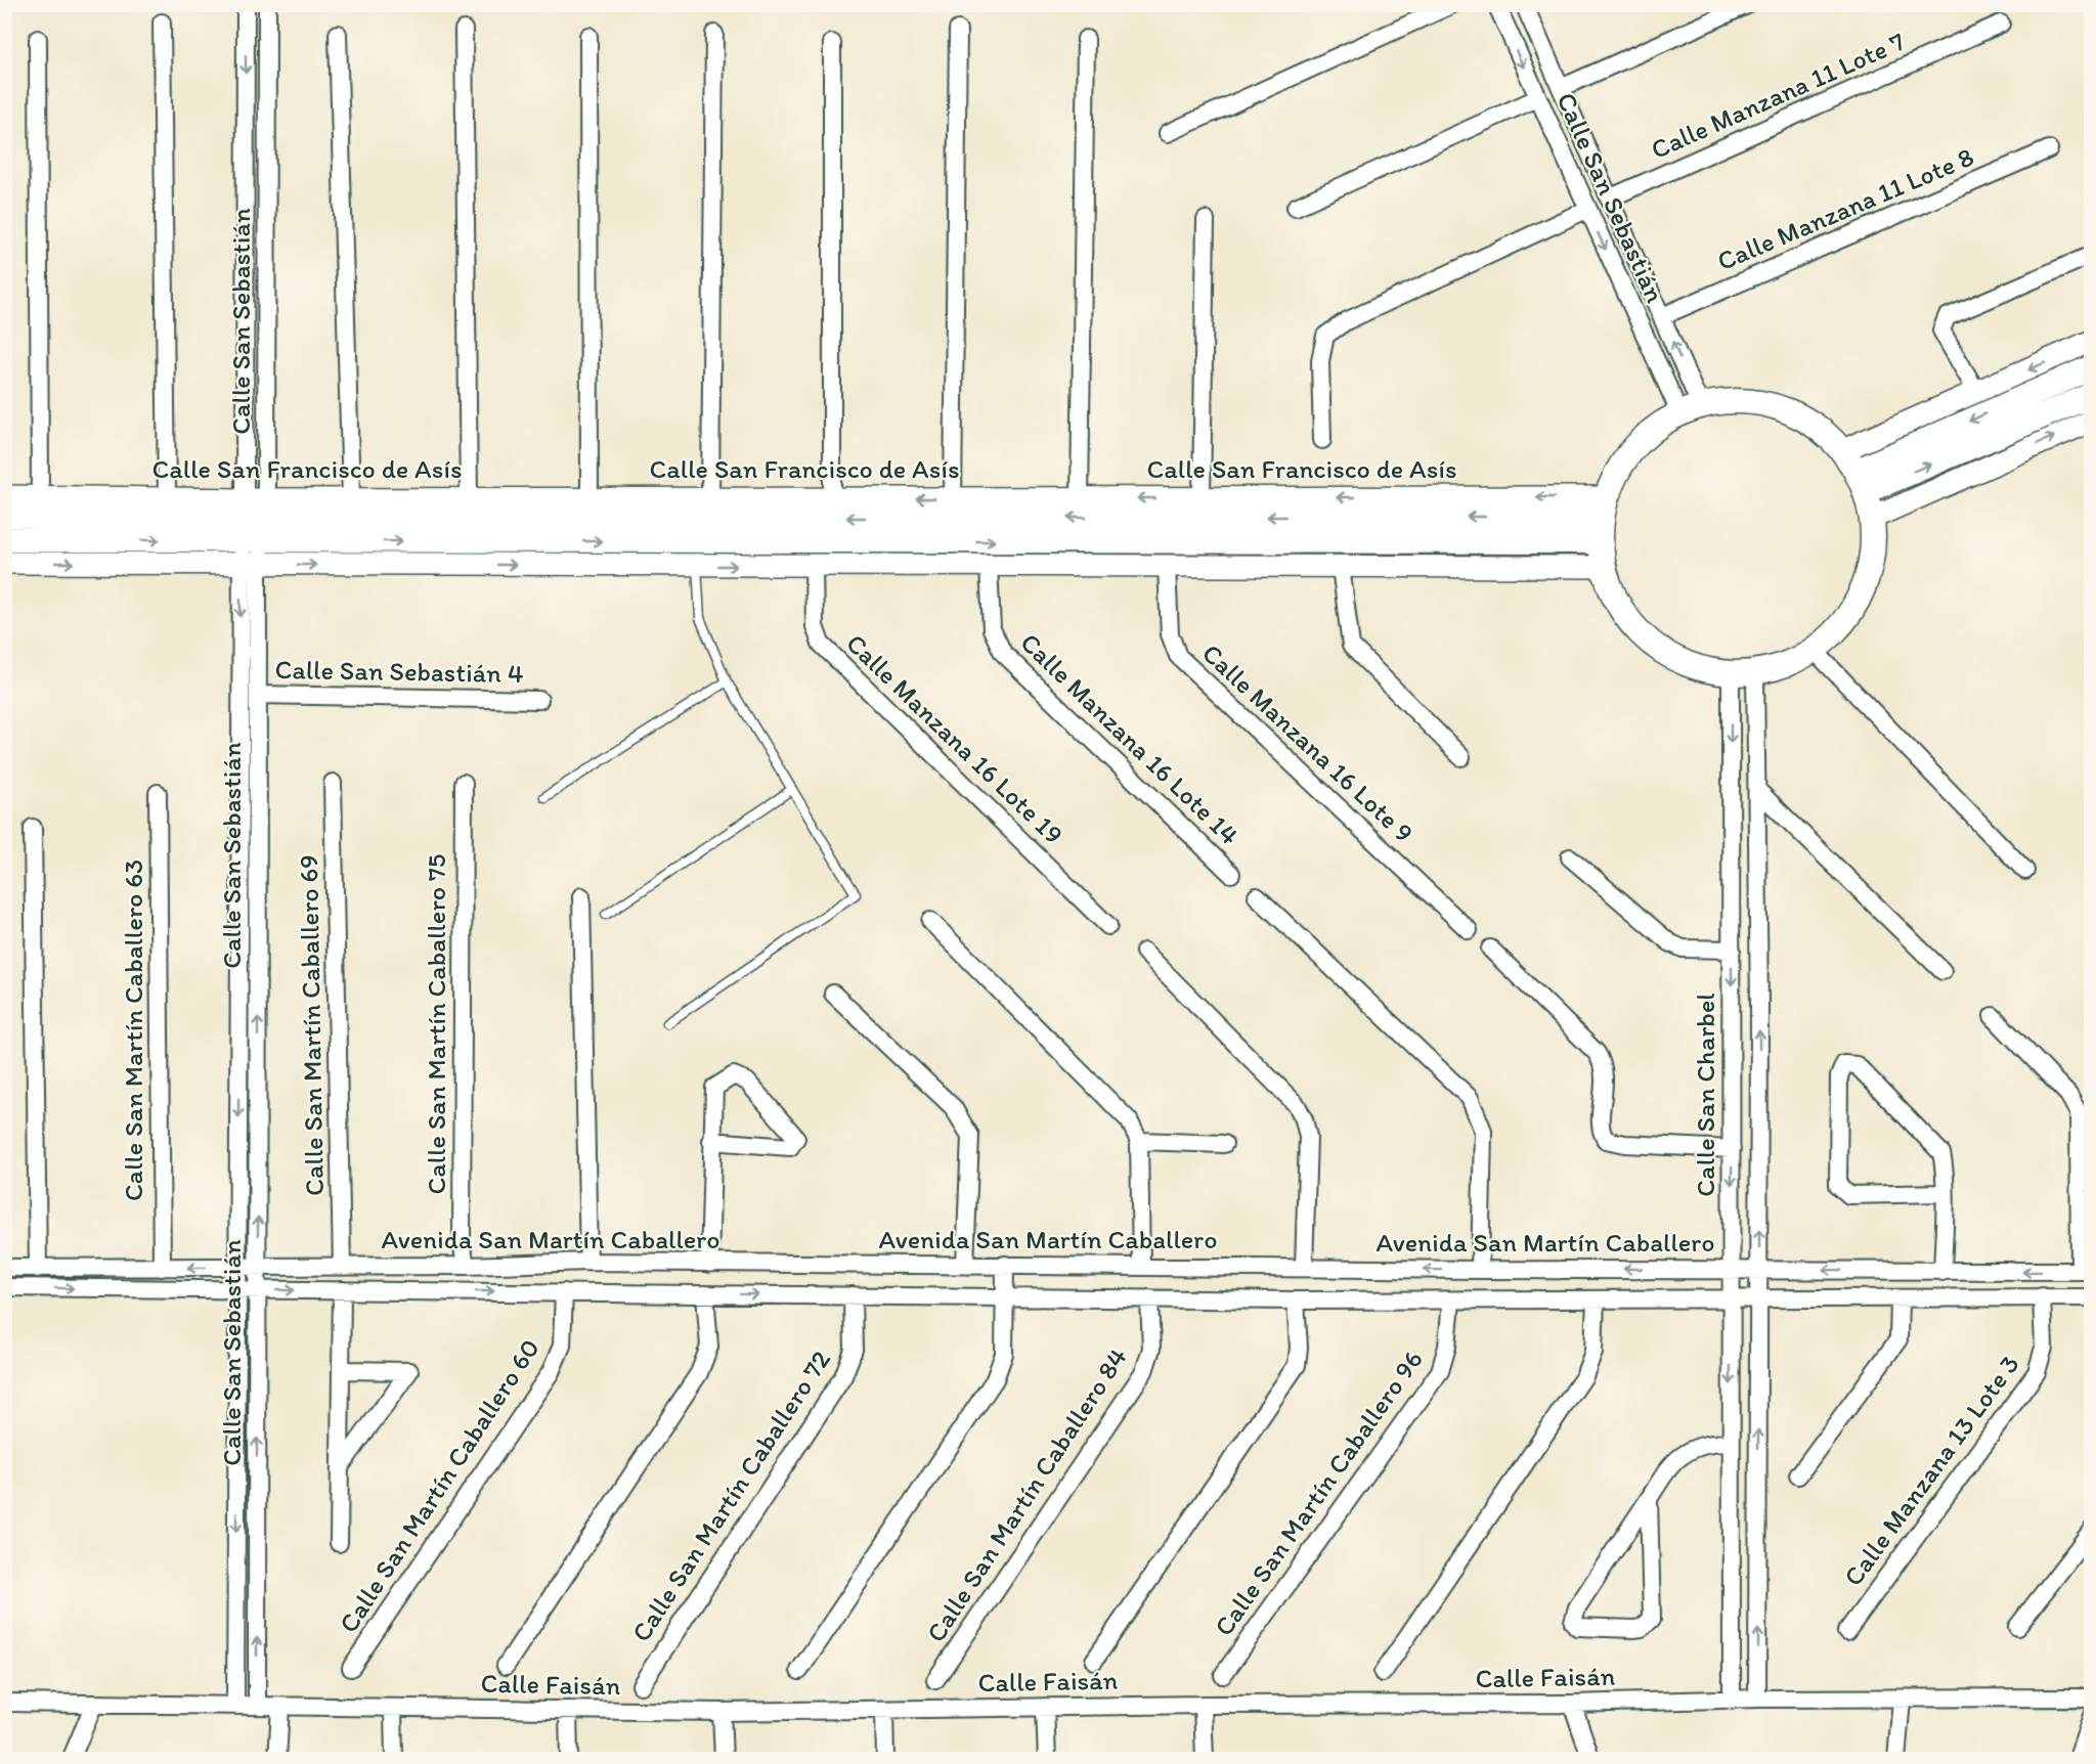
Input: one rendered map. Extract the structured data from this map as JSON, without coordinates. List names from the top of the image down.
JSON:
{
  "streets": {
    "main road": ["Calle San Francisco de Asís"],
    "street": [
      "Calle Manzana 11 Lote 7",
      "Calle San Sebastián",
      "Calle Manzana 11 Lote 8",
      "Calle San Sebastián 4",
      "Calle Manzana 16 Lote 19",
      "Calle Manzana 16 Lote 14",
      "Calle Manzana 16 Lote 9",
      "Calle San Martín Caballero 75",
      "Calle San Martín Caballero 69",
      "Calle San Martín Caballero 63",
      "Calle San Charbel",
      "Avenida San Martín Caballero",
      "Calle Manzana 13 Lote 3",
      "Calle San Martín Caballero 60",
      "Calle San Martín Caballero 96",
      "Calle San Martín Caballero 84",
      "Calle San Martín Caballero 72",
      "Calle Faisán"
    ]
  },
  "crossings": [
    ["Calle Manzana 11 Lote 7", "Calle San Sebastián"],
    ["Calle San Sebastián", "Calle Manzana 11 Lote 8"],
    ["Calle San Sebastián", "Calle San Francisco de Asís"],
    ["Calle San Sebastián", "Calle San Sebastián 4"],
    ["Calle San Sebastián", "Avenida San Martín Caballero"],
    ["Calle San Sebastián", "Calle Faisán"],
    ["Calle San Francisco de Asís", "Calle Manzana 16 Lote 19"],
    ["Calle San Francisco de Asís", "Calle Manzana 16 Lote 14"],
    ["Calle San Francisco de Asís", "Calle Manzana 16 Lote 9"],
    ["Calle San Martín Caballero 75", "Avenida San Martín Caballero"],
    ["Calle San Martín Caballero 69", "Avenida San Martín Caballero"],
    ["Calle San Martín Caballero 63", "Avenida San Martín Caballero"],
    ["Calle San Charbel", "Avenida San Martín Caballero"],
    ["Calle San Charbel", "Calle Faisán"],
    ["Avenida San Martín Caballero", "Calle Manzana 13 Lote 3"],
    ["Avenida San Martín Caballero", "Calle San Martín Caballero 60"],
    ["Avenida San Martín Caballero", "Calle San Martín Caballero 96"],
    ["Avenida San Martín Caballero", "Calle San Martín Caballero 84"],
    ["Avenida San Martín Caballero", "Calle San Martín Caballero 72"]
  ]
}
